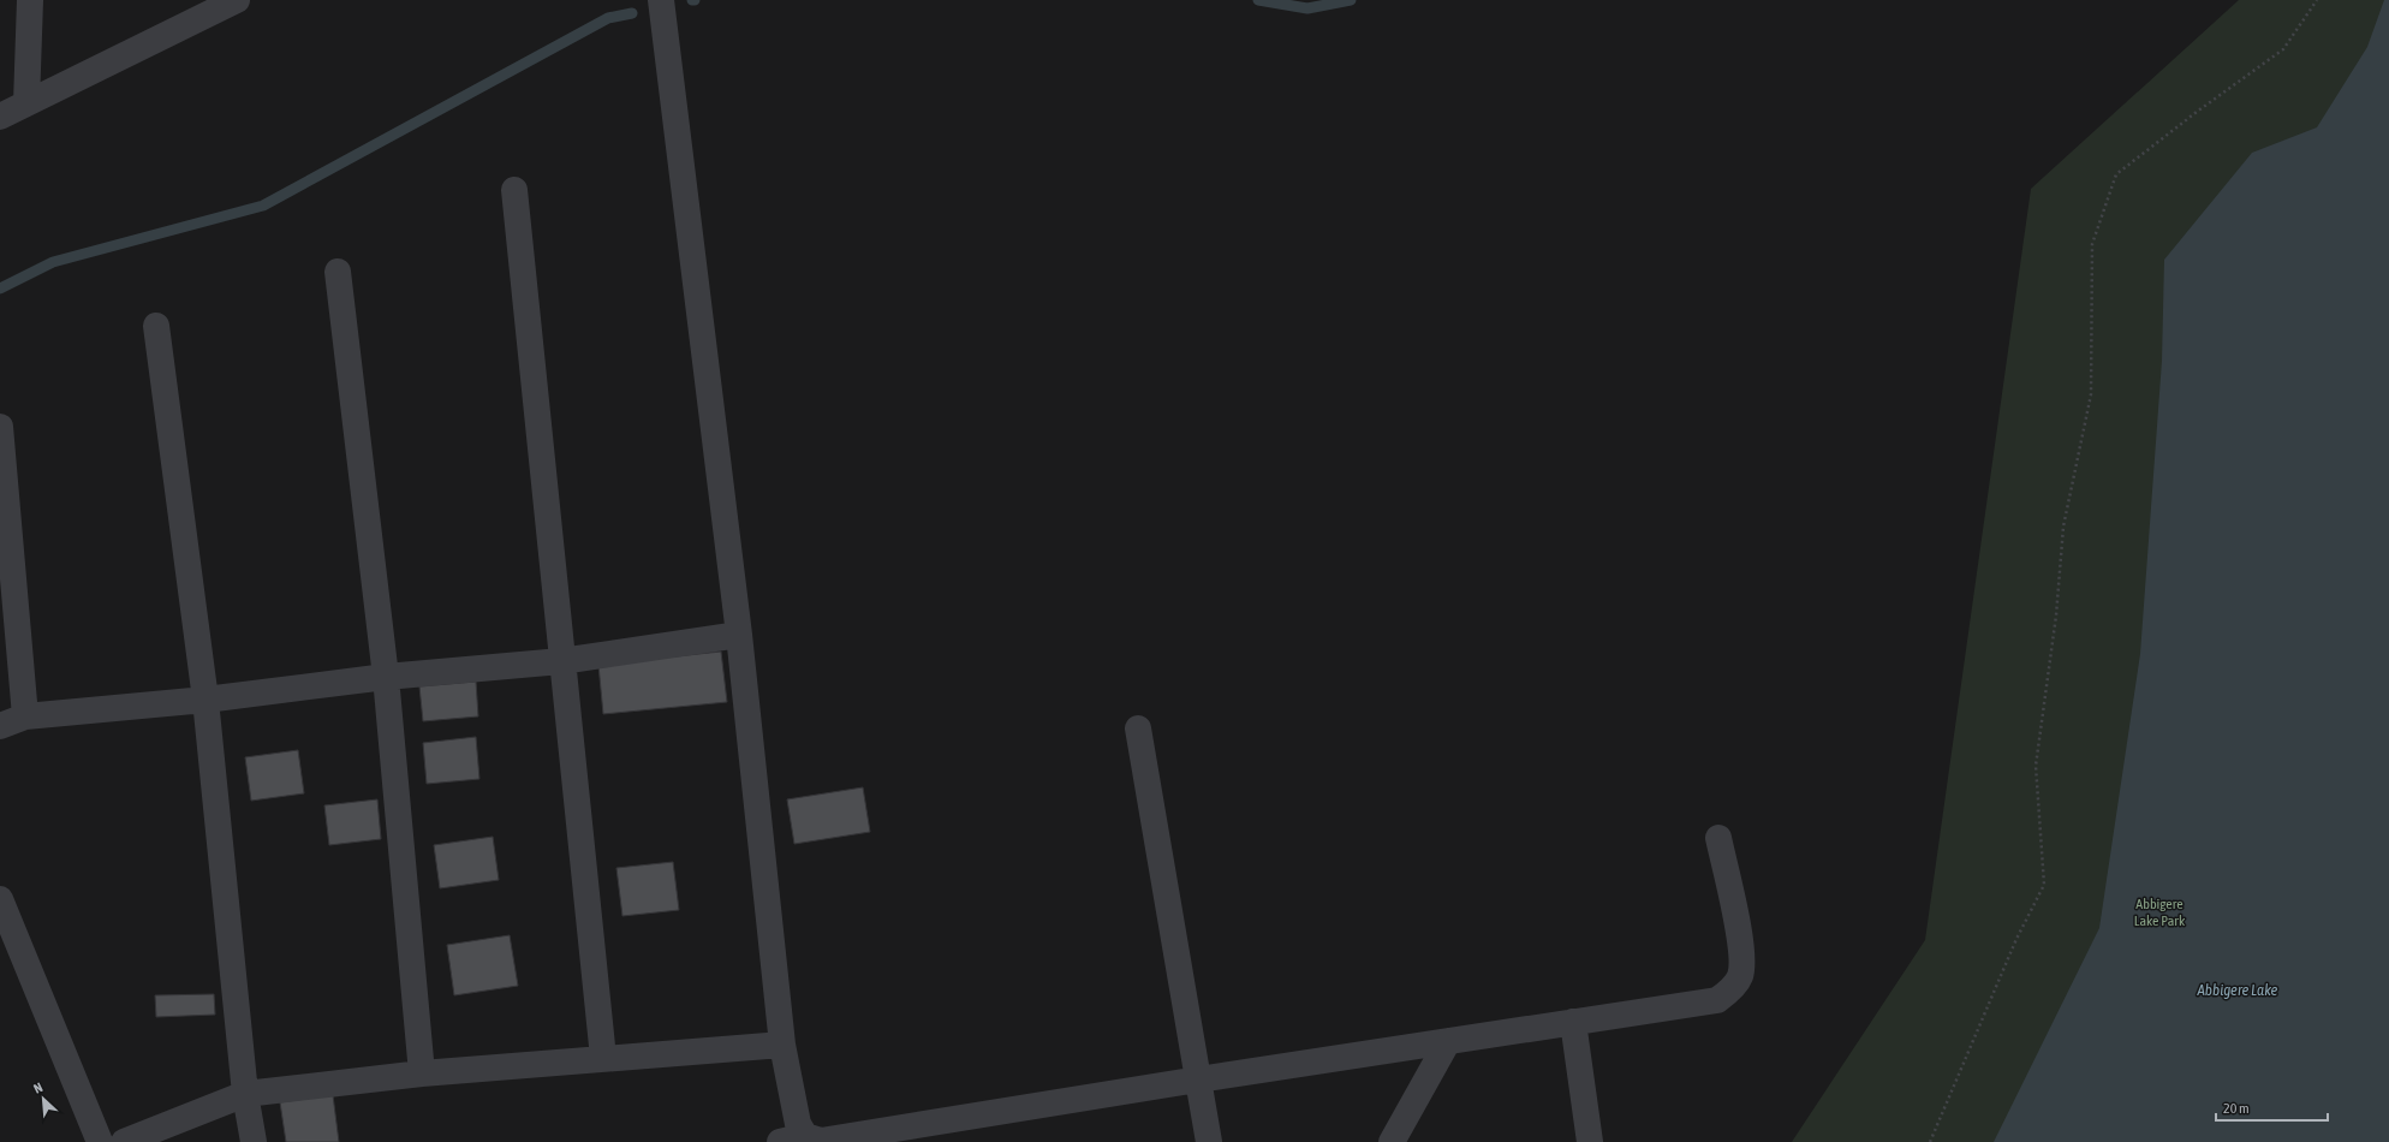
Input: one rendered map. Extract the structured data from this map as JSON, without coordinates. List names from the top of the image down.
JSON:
{
  "water": ["Abbigere Lake"],
  "parks": ["Abbigere Lake Park"],
  "scale_bar": "20 m",
  "north": "top left"
}
